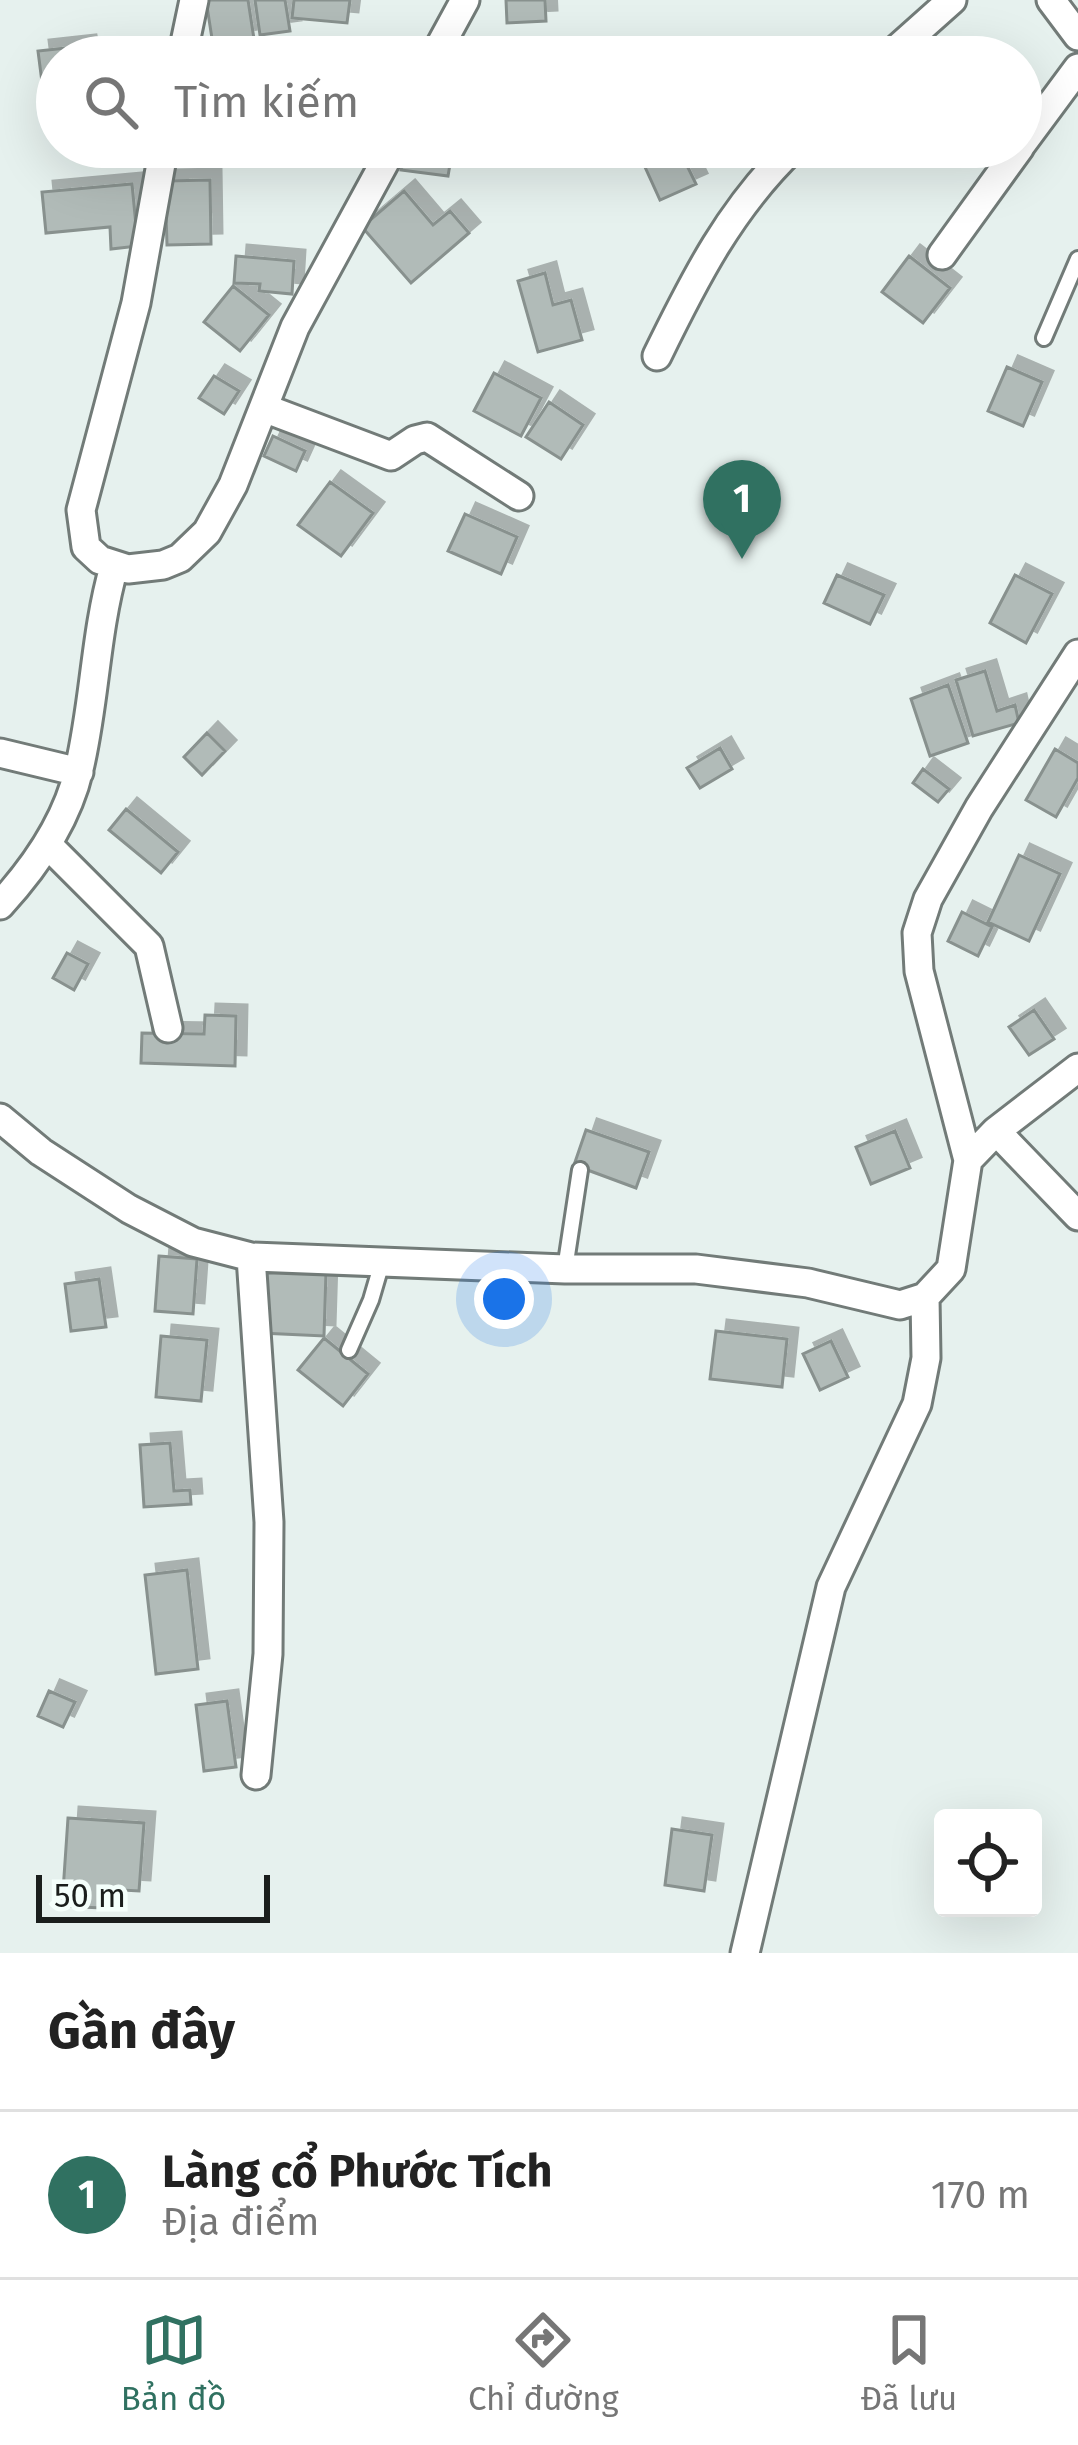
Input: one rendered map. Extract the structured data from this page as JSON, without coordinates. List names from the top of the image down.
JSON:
{
  "scale_bar": "50 m",
  "page": {
    "search": "Tìm kiếm",
    "pins": "1",
    "scale": "50 m",
    "heading": "Gần đây",
    "list": [
      {
        "mark": "1",
        "name": "Làng cổ Phước Tích",
        "note": "Địa điểm",
        "value": "170 m"
      }
    ],
    "nav": ["Bản đồ", "Chỉ đường", "Đã lưu"]
  }
}
